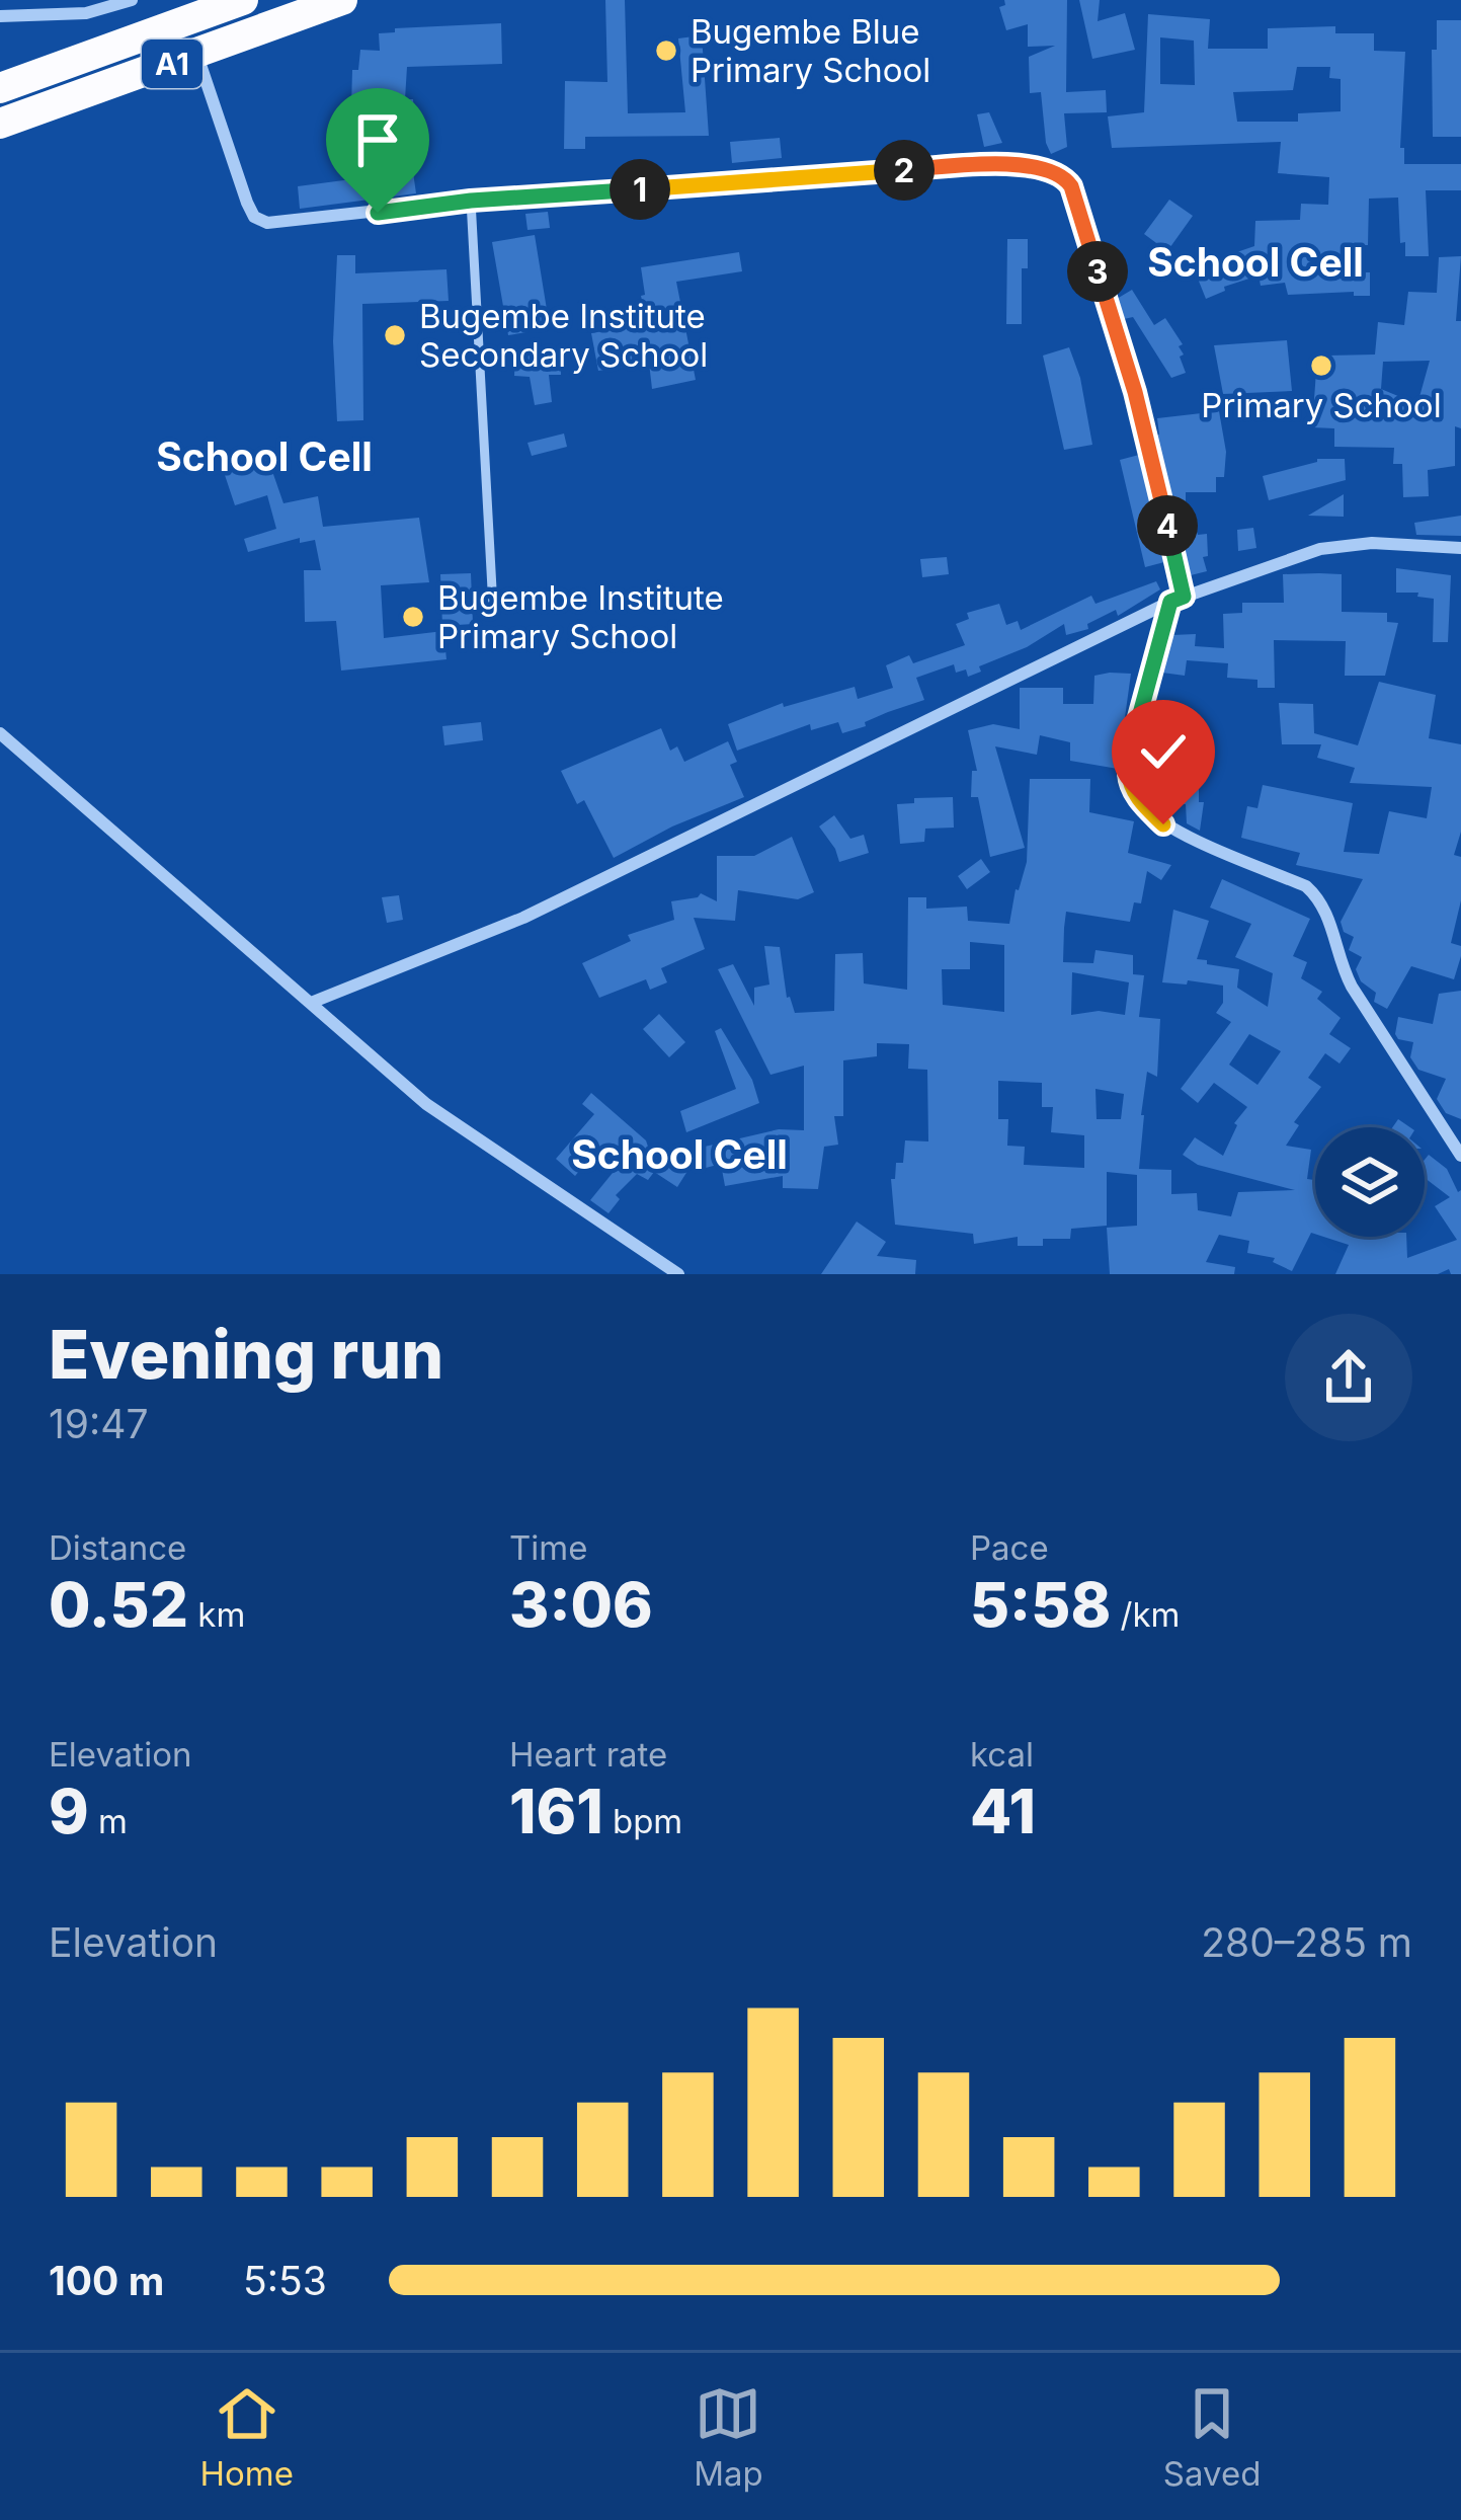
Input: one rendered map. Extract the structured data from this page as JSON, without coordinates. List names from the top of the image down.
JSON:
{
  "streets": {
    "highway": ["A1"]
  },
  "districts": ["School Cell", "School Cell", "School Cell"],
  "places": [
    "Bugembe Blue Primary School",
    "Bugembe Institute Secondary School",
    "Primary School",
    "Bugembe Institute Primary School"
  ],
  "page": {
    "pins": [
      "2",
      "1",
      "3",
      "4"
    ],
    "heading": ["Evening run", "19:47"],
    "stats": [
      ["Distance", "0.52 km"],
      ["Time", "3:06"],
      ["Pace", "5:58 /km"],
      ["Elevation", "9 m"],
      ["Heart rate", "161 bpm"],
      ["kcal", "41"]
    ],
    "chart": ["Elevation", "280–285 m"],
    "list": [
      {
        "name": "100 m",
        "note": "5:53"
      }
    ],
    "tabs": ["Home", "Map", "Saved"]
  }
}
